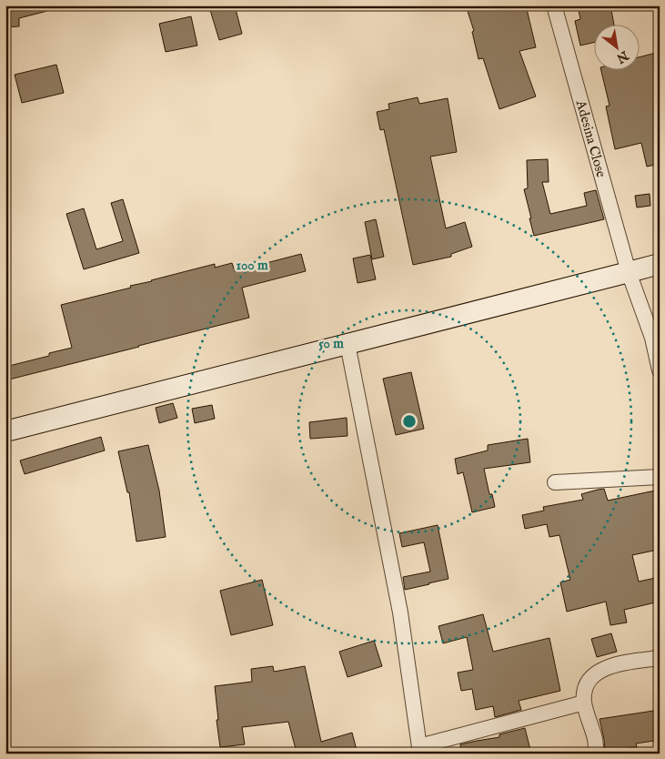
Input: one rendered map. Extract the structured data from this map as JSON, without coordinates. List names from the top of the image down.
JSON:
{
  "streets": {
    "street": ["Adesina Close"]
  },
  "north": "bottom right",
  "rings": ["100 m", "50 m"]
}
